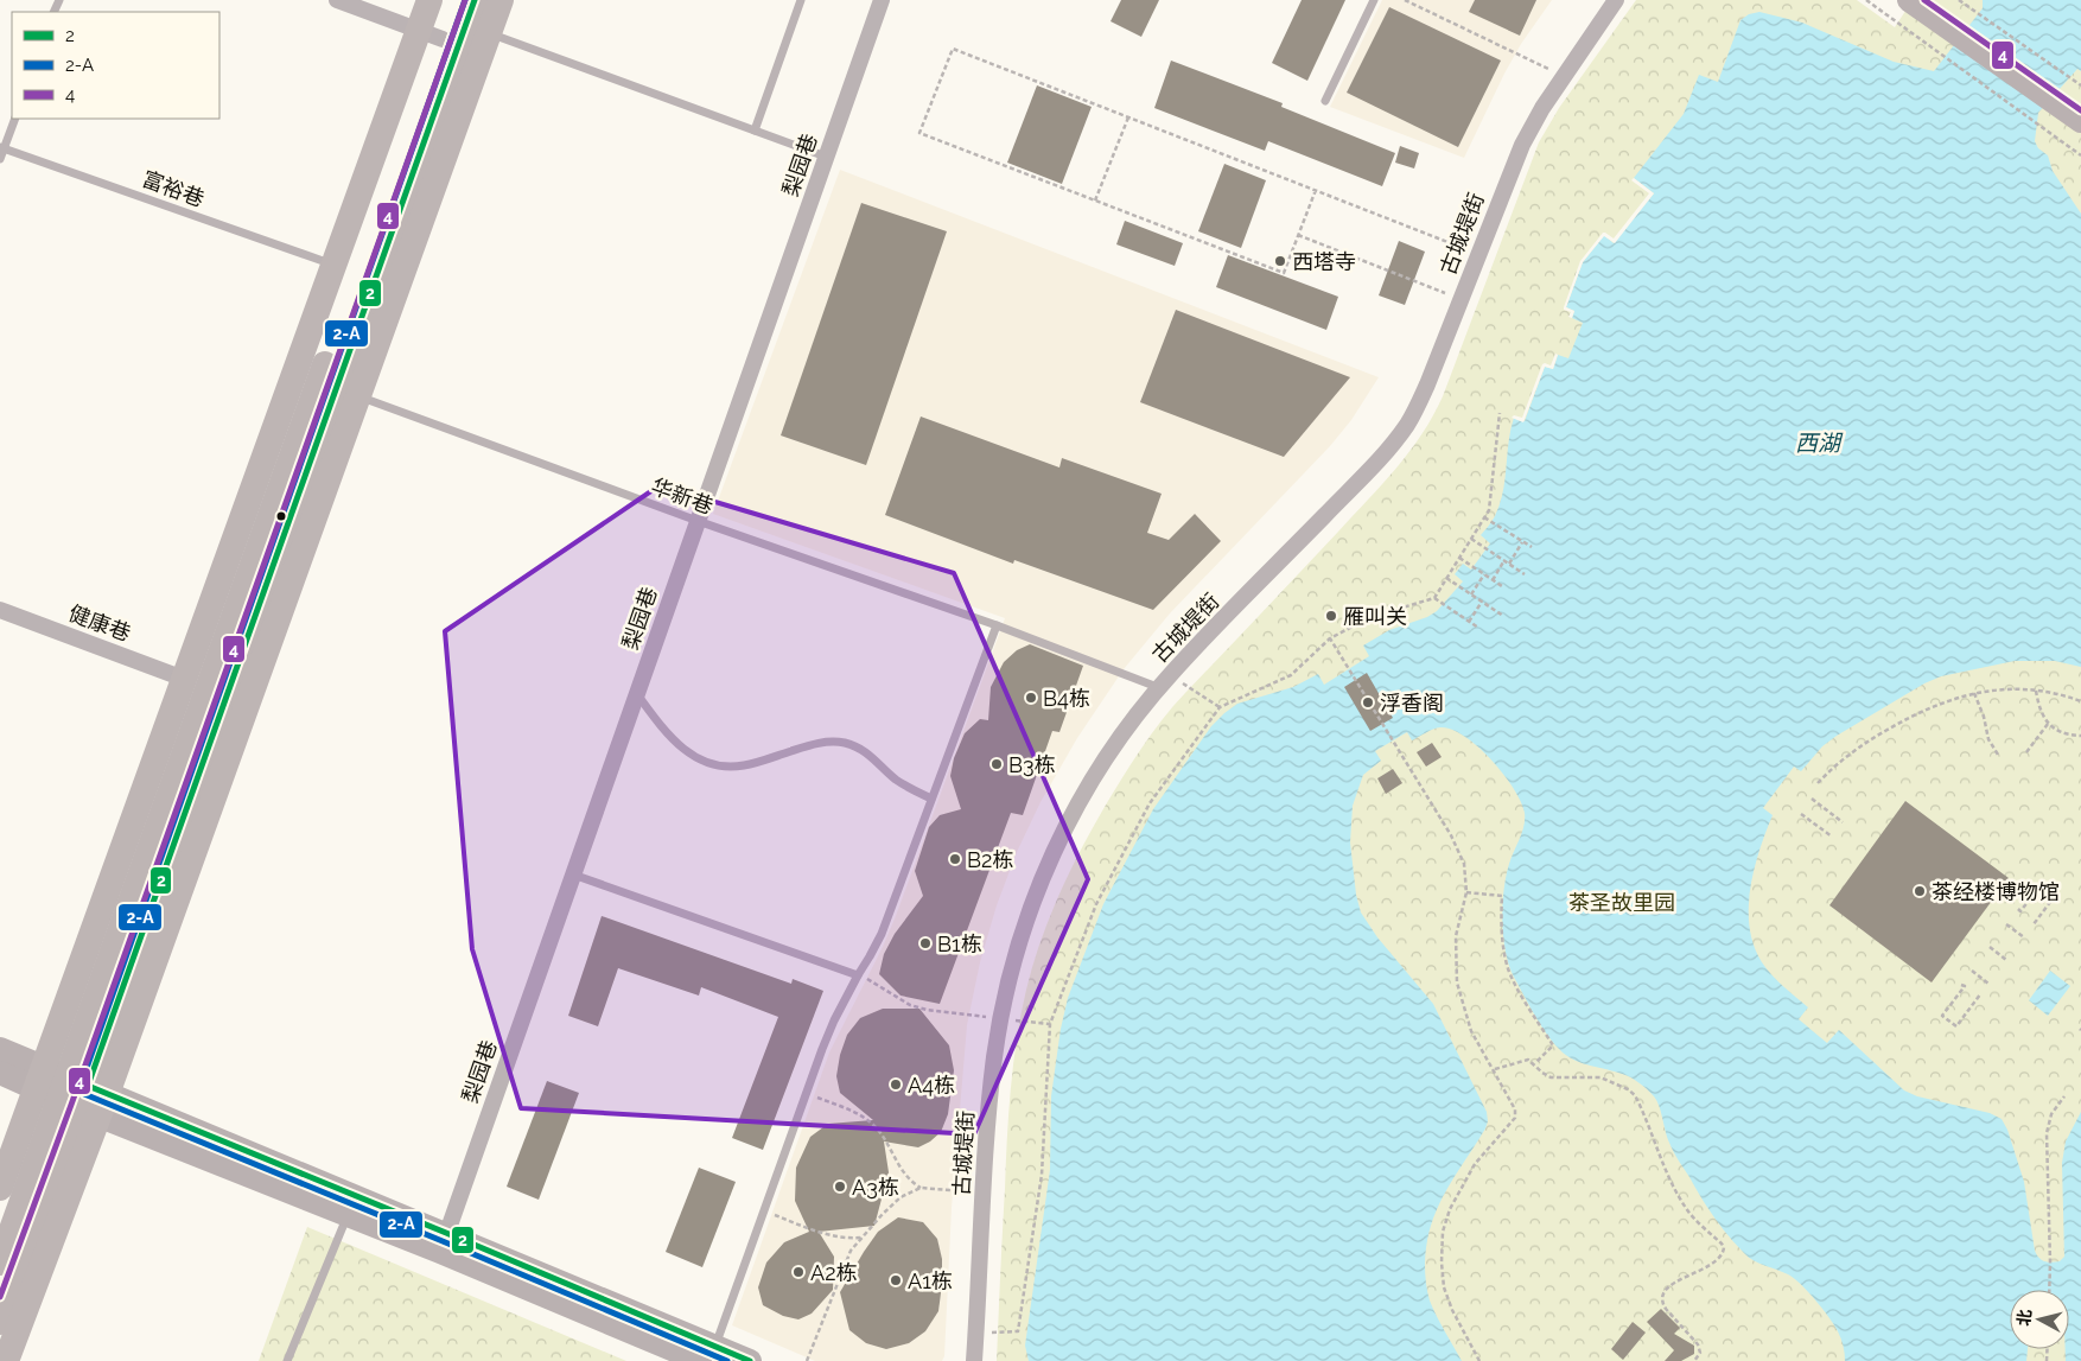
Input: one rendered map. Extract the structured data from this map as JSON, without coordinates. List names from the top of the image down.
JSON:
{
  "streets": {
    "street": ["梨园巷", "古城堤街", "健康巷"],
    "lane": ["富裕巷", "华新巷"]
  },
  "crossings": [
    ["梨园巷", "华新巷"],
    ["古城堤街", "华新巷"]
  ],
  "water": ["西湖"],
  "parks": ["茶圣故里园"],
  "places": [
    "西塔寺",
    "雁叫关",
    "B4栋",
    "浮香阁",
    "B3栋",
    "B2栋",
    "茶经楼博物馆",
    "B1栋",
    "A4栋",
    "A3栋",
    "A2栋",
    "A1栋"
  ],
  "lines": ["transit line 2", "transit line 2-A", "transit line 4"],
  "legend": ["2", "2-A", "4"],
  "north": "left"
}
